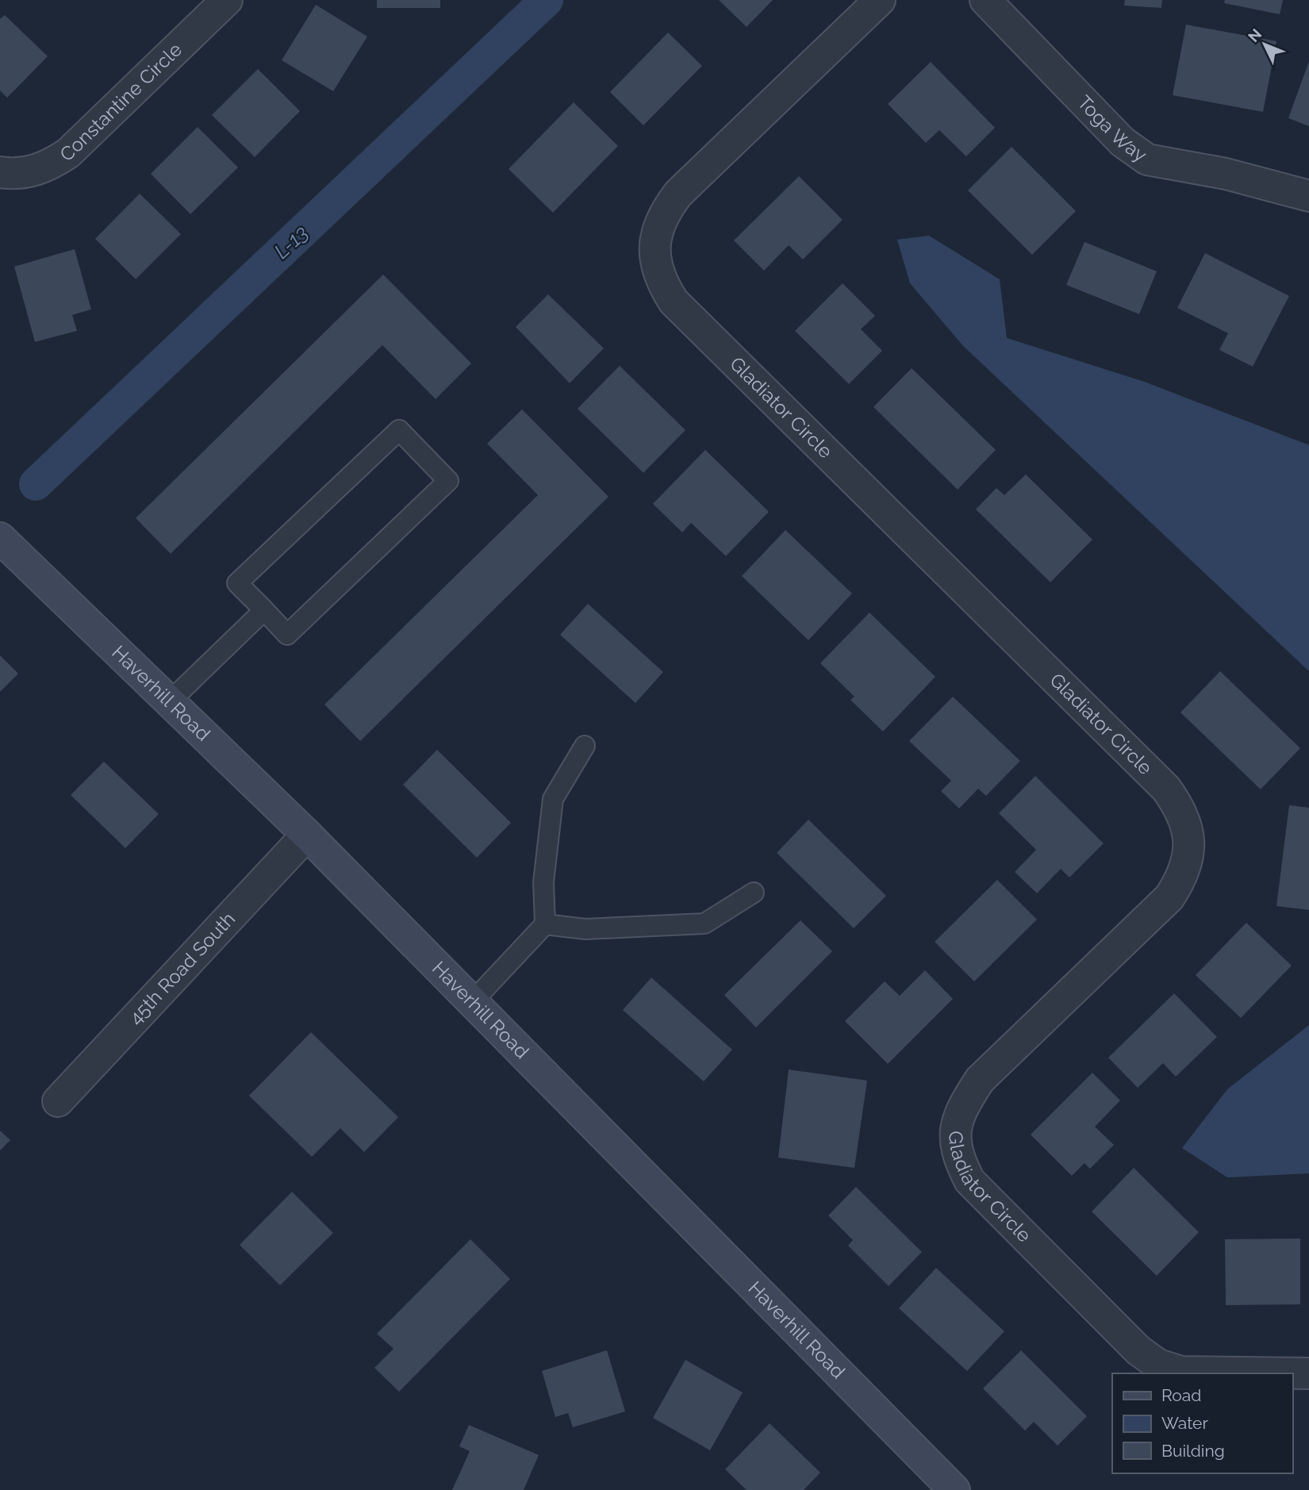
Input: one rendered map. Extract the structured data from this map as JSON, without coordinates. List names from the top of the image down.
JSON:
{
  "streets": {
    "street": [
      "Constantine Circle",
      "Toga Way",
      "Gladiator Circle",
      "Haverhill Road",
      "45th Road South"
    ]
  },
  "crossings": [
    ["Haverhill Road", "45th Road South"]
  ],
  "water": ["L-13"],
  "legend": ["Road", "Water", "Building"],
  "north": "top left"
}
